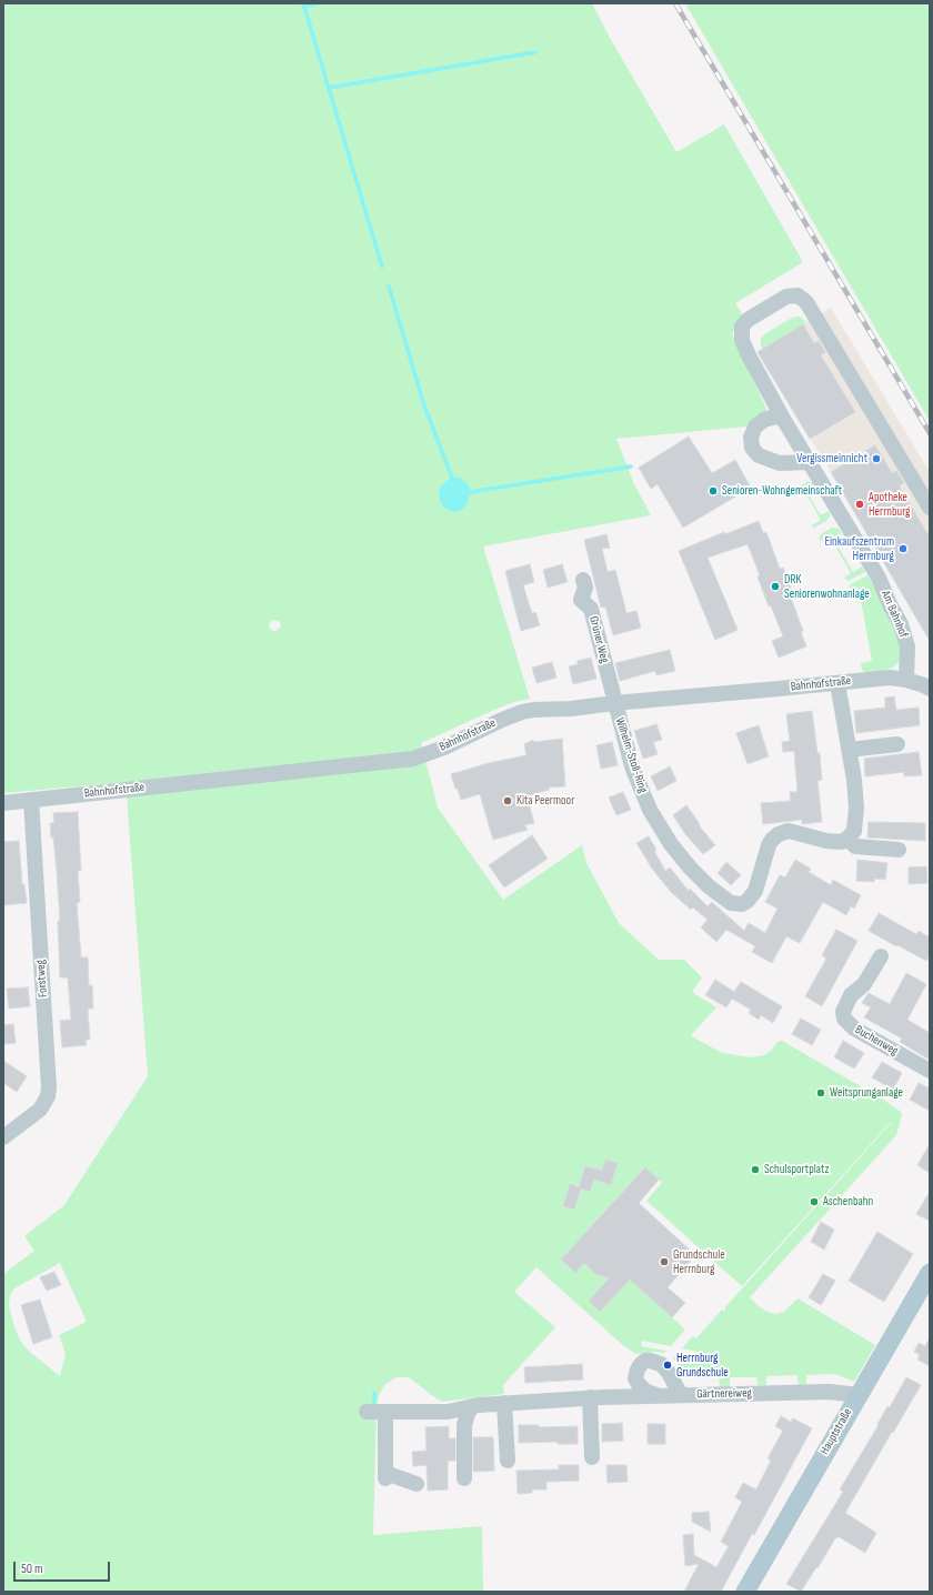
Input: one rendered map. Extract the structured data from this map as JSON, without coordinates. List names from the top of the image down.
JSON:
{
  "streets": {
    "main road": ["Hauptstraße"],
    "street": [
      "Am Bahnhof",
      "Grüner Weg",
      "Bahnhofstraße",
      "Wilhelm-Stoll-Ring",
      "Forstweg",
      "Buchenweg",
      "Gärtnereiweg"
    ]
  },
  "crossings": [
    ["Am Bahnhof", "Bahnhofstraße"],
    ["Grüner Weg", "Bahnhofstraße"],
    ["Grüner Weg", "Wilhelm-Stoll-Ring"],
    ["Bahnhofstraße", "Wilhelm-Stoll-Ring"],
    ["Bahnhofstraße", "Forstweg"],
    ["Gärtnereiweg", "Hauptstraße"]
  ],
  "places": [
    "Vergissmeinnicht",
    "Senioren-Wohngemeinschaft",
    "Apotheke Herrnburg",
    "Einkaufszentrum Herrnburg",
    "DRK Seniorenwohnanlage",
    "Kita Peermoor",
    "Weitsprunganlage",
    "Schulsportplatz",
    "Aschenbahn",
    "Grundschule Herrnburg",
    "Herrnburg Grundschule"
  ],
  "scale_bar": "50 m"
}
